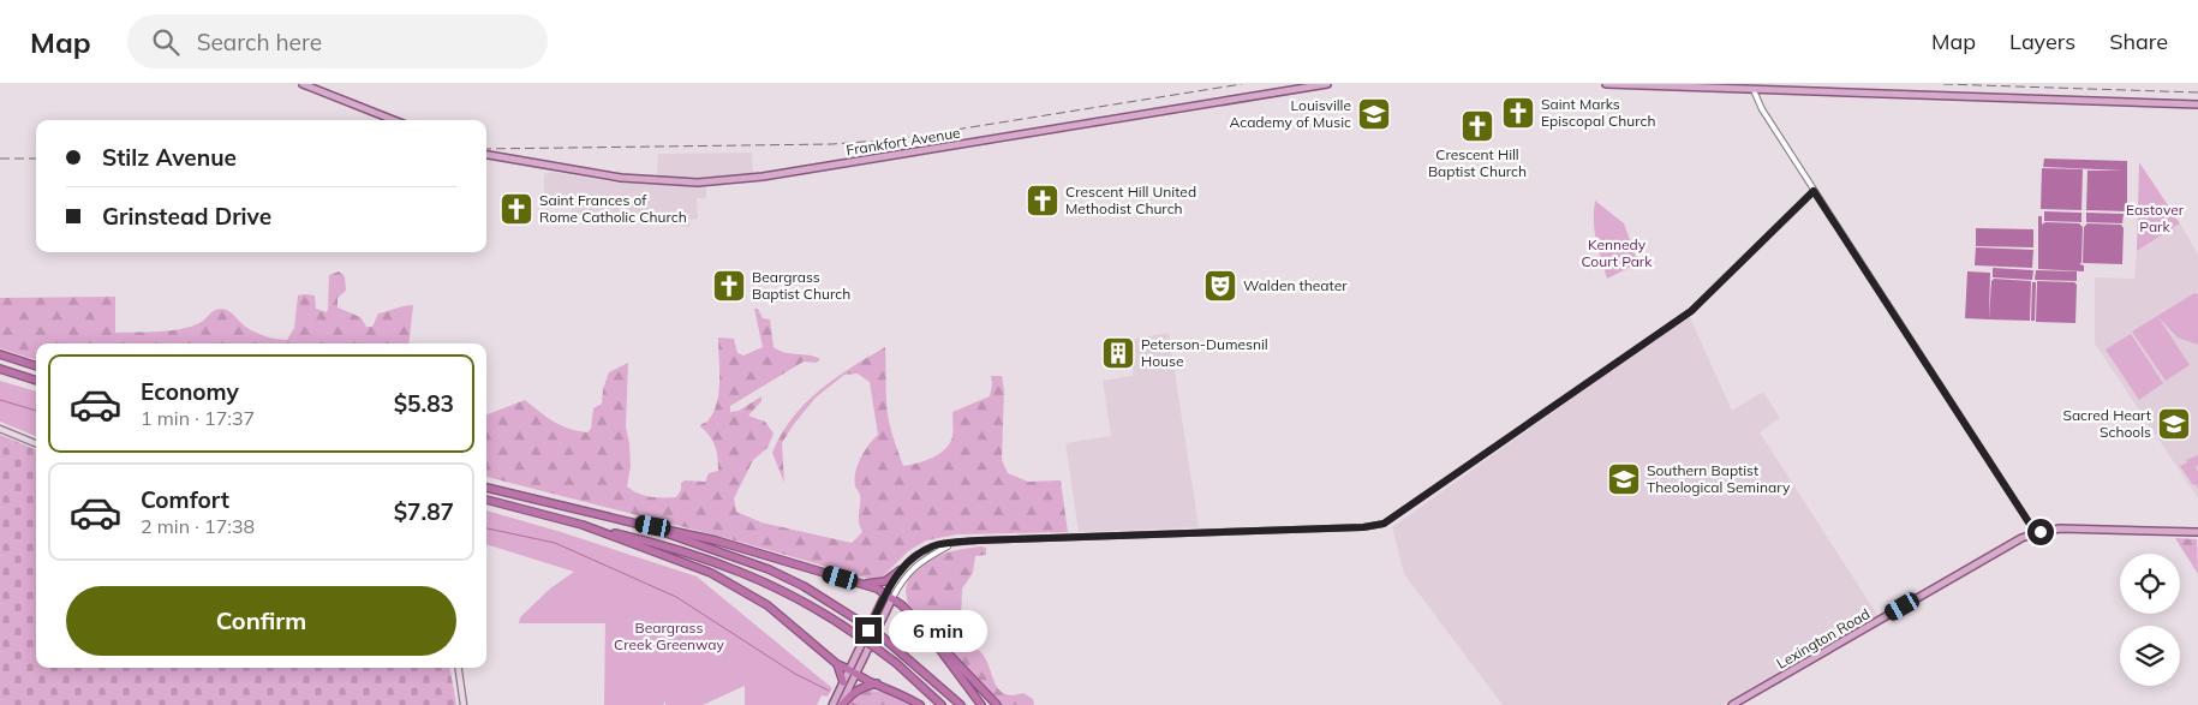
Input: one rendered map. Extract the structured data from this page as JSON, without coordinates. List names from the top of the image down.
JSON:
{
  "streets": {
    "main road": ["Frankfort Avenue", "Lexington Road"]
  },
  "parks": ["Eastover Park", "Kennedy Court Park", "Beargrass Creek Greenway"],
  "places": {
    "church": [
      "Saint Marks Episcopal Church",
      "Crescent Hill Baptist Church",
      "Crescent Hill United Methodist Church",
      "Saint Frances of Rome Catholic Church",
      "Beargrass Baptist Church"
    ],
    "school or university": ["Louisville Academy of Music", "Sacred Heart Schools", "Southern Baptist Theological Seminary"],
    "theatre": ["Walden theater"],
    "building": ["Peterson-Dumesnil House"]
  },
  "page": {
    "header": "Map",
    "search": "Search here",
    "nav": ["Map", "Layers", "Share"],
    "banner": ["Stilz Avenue", "Grinstead Drive"],
    "list": [
      {
        "name": "Economy",
        "note": "1 min · 17:37",
        "value": "$5.83"
      },
      {
        "name": "Comfort",
        "note": "2 min · 17:38",
        "value": "$7.87"
      }
    ],
    "buttons": "Confirm",
    "bubble": "6 min"
  }
}
